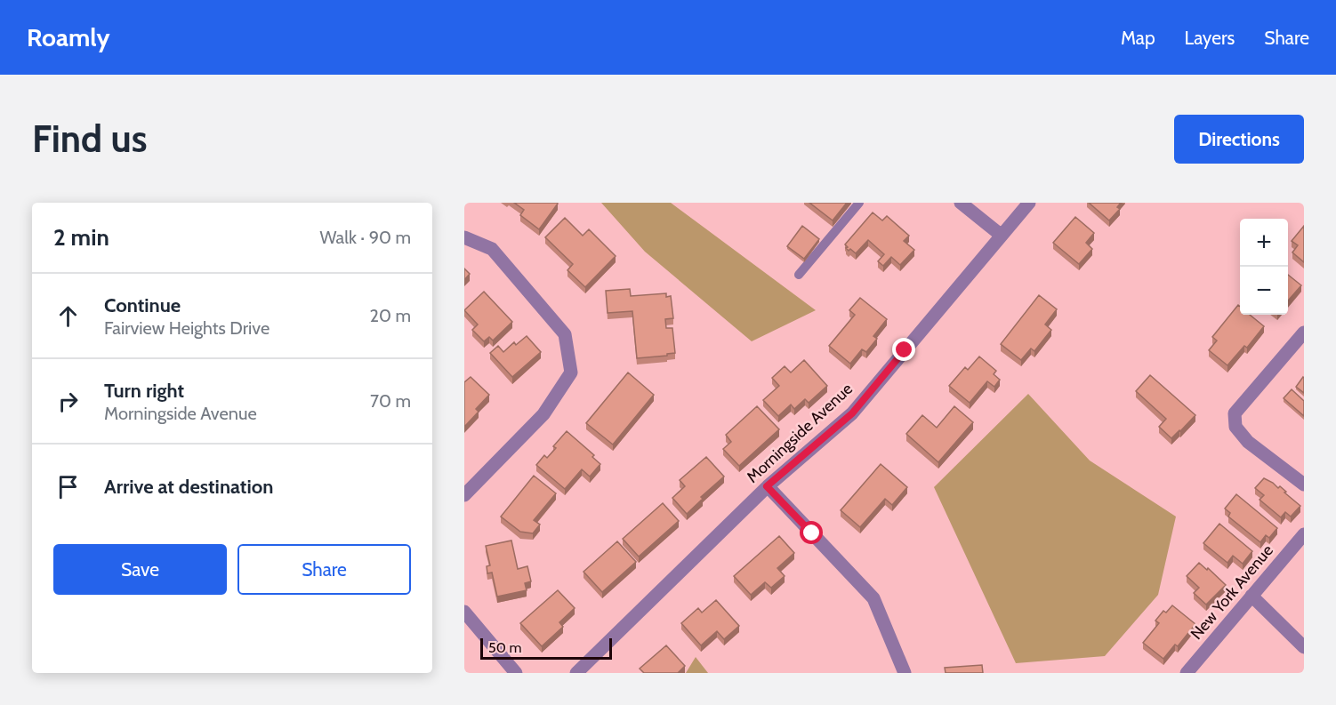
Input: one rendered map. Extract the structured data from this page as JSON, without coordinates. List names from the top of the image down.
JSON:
{
  "streets": {
    "street": ["Morningside Avenue", "New York Avenue"]
  },
  "scale_bar": "50 m",
  "page": {
    "header": "Roamly",
    "nav": ["Map", "Layers", "Share"],
    "buttons": [
      "Directions",
      ["Save", "Share"]
    ],
    "title": "Find us",
    "heading": ["2 min", "Walk · 90 m"],
    "map_buttons": ["+", "−"],
    "list": [
      ["Continue", "Fairview Heights Drive", "20 m"],
      ["Turn right", "Morningside Avenue", "70 m"],
      "Arrive at destination"
    ],
    "scale": "50 m"
  }
}
